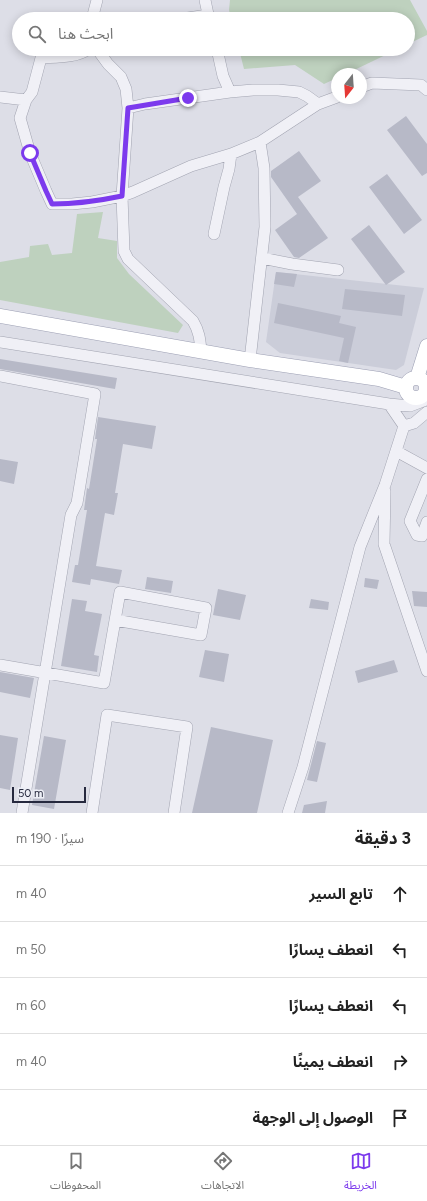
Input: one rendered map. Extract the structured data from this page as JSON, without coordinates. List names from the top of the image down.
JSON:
{
  "scale_bar": "50 m",
  "north": "bottom",
  "page": {
    "search": "ابحث هنا",
    "scale": "50 m",
    "heading": ["3 دقيقة", "سيرًا · 190 m"],
    "list": [
      ["تابع السير", "40 m"],
      ["انعطف يسارًا", "50 m"],
      ["انعطف يسارًا", "60 m"],
      ["انعطف يمينًا", "40 m"],
      "الوصول إلى الوجهة"
    ],
    "nav": ["الخريطة", "الاتجاهات", "المحفوظات"]
  }
}
